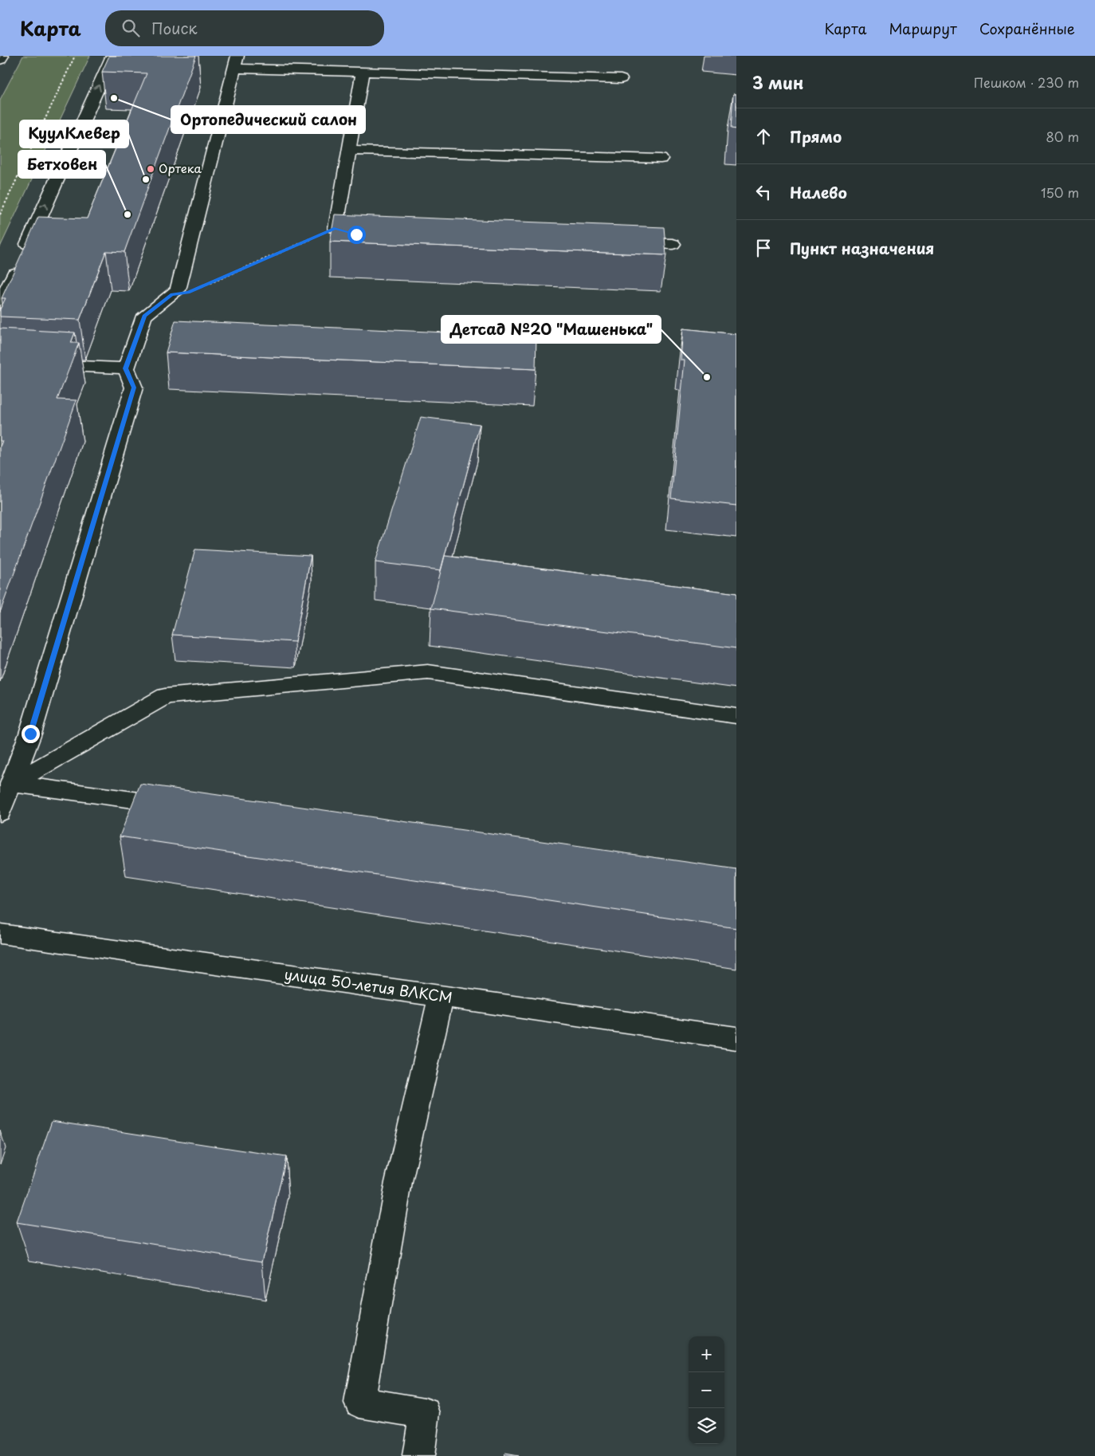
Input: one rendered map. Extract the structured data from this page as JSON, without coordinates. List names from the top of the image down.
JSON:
{
  "streets": {
    "main road": ["улица 50-летия ВЛКСМ"]
  },
  "places": [
    "Ортопедический салон",
    "Ортека",
    "КуулКлевер",
    "Бетховен",
    "Детсад №20 \"Машенька\""
  ],
  "page": {
    "header": "Карта",
    "search": "Поиск",
    "nav": ["Карта", "Маршрут", "Сохранённые"],
    "heading": ["3 мин", "Пешком · 230 m"],
    "list": [
      ["Прямо", "80 m"],
      ["Налево", "150 m"],
      "Пункт назначения"
    ],
    "map_buttons": ["+", "−"]
  }
}
